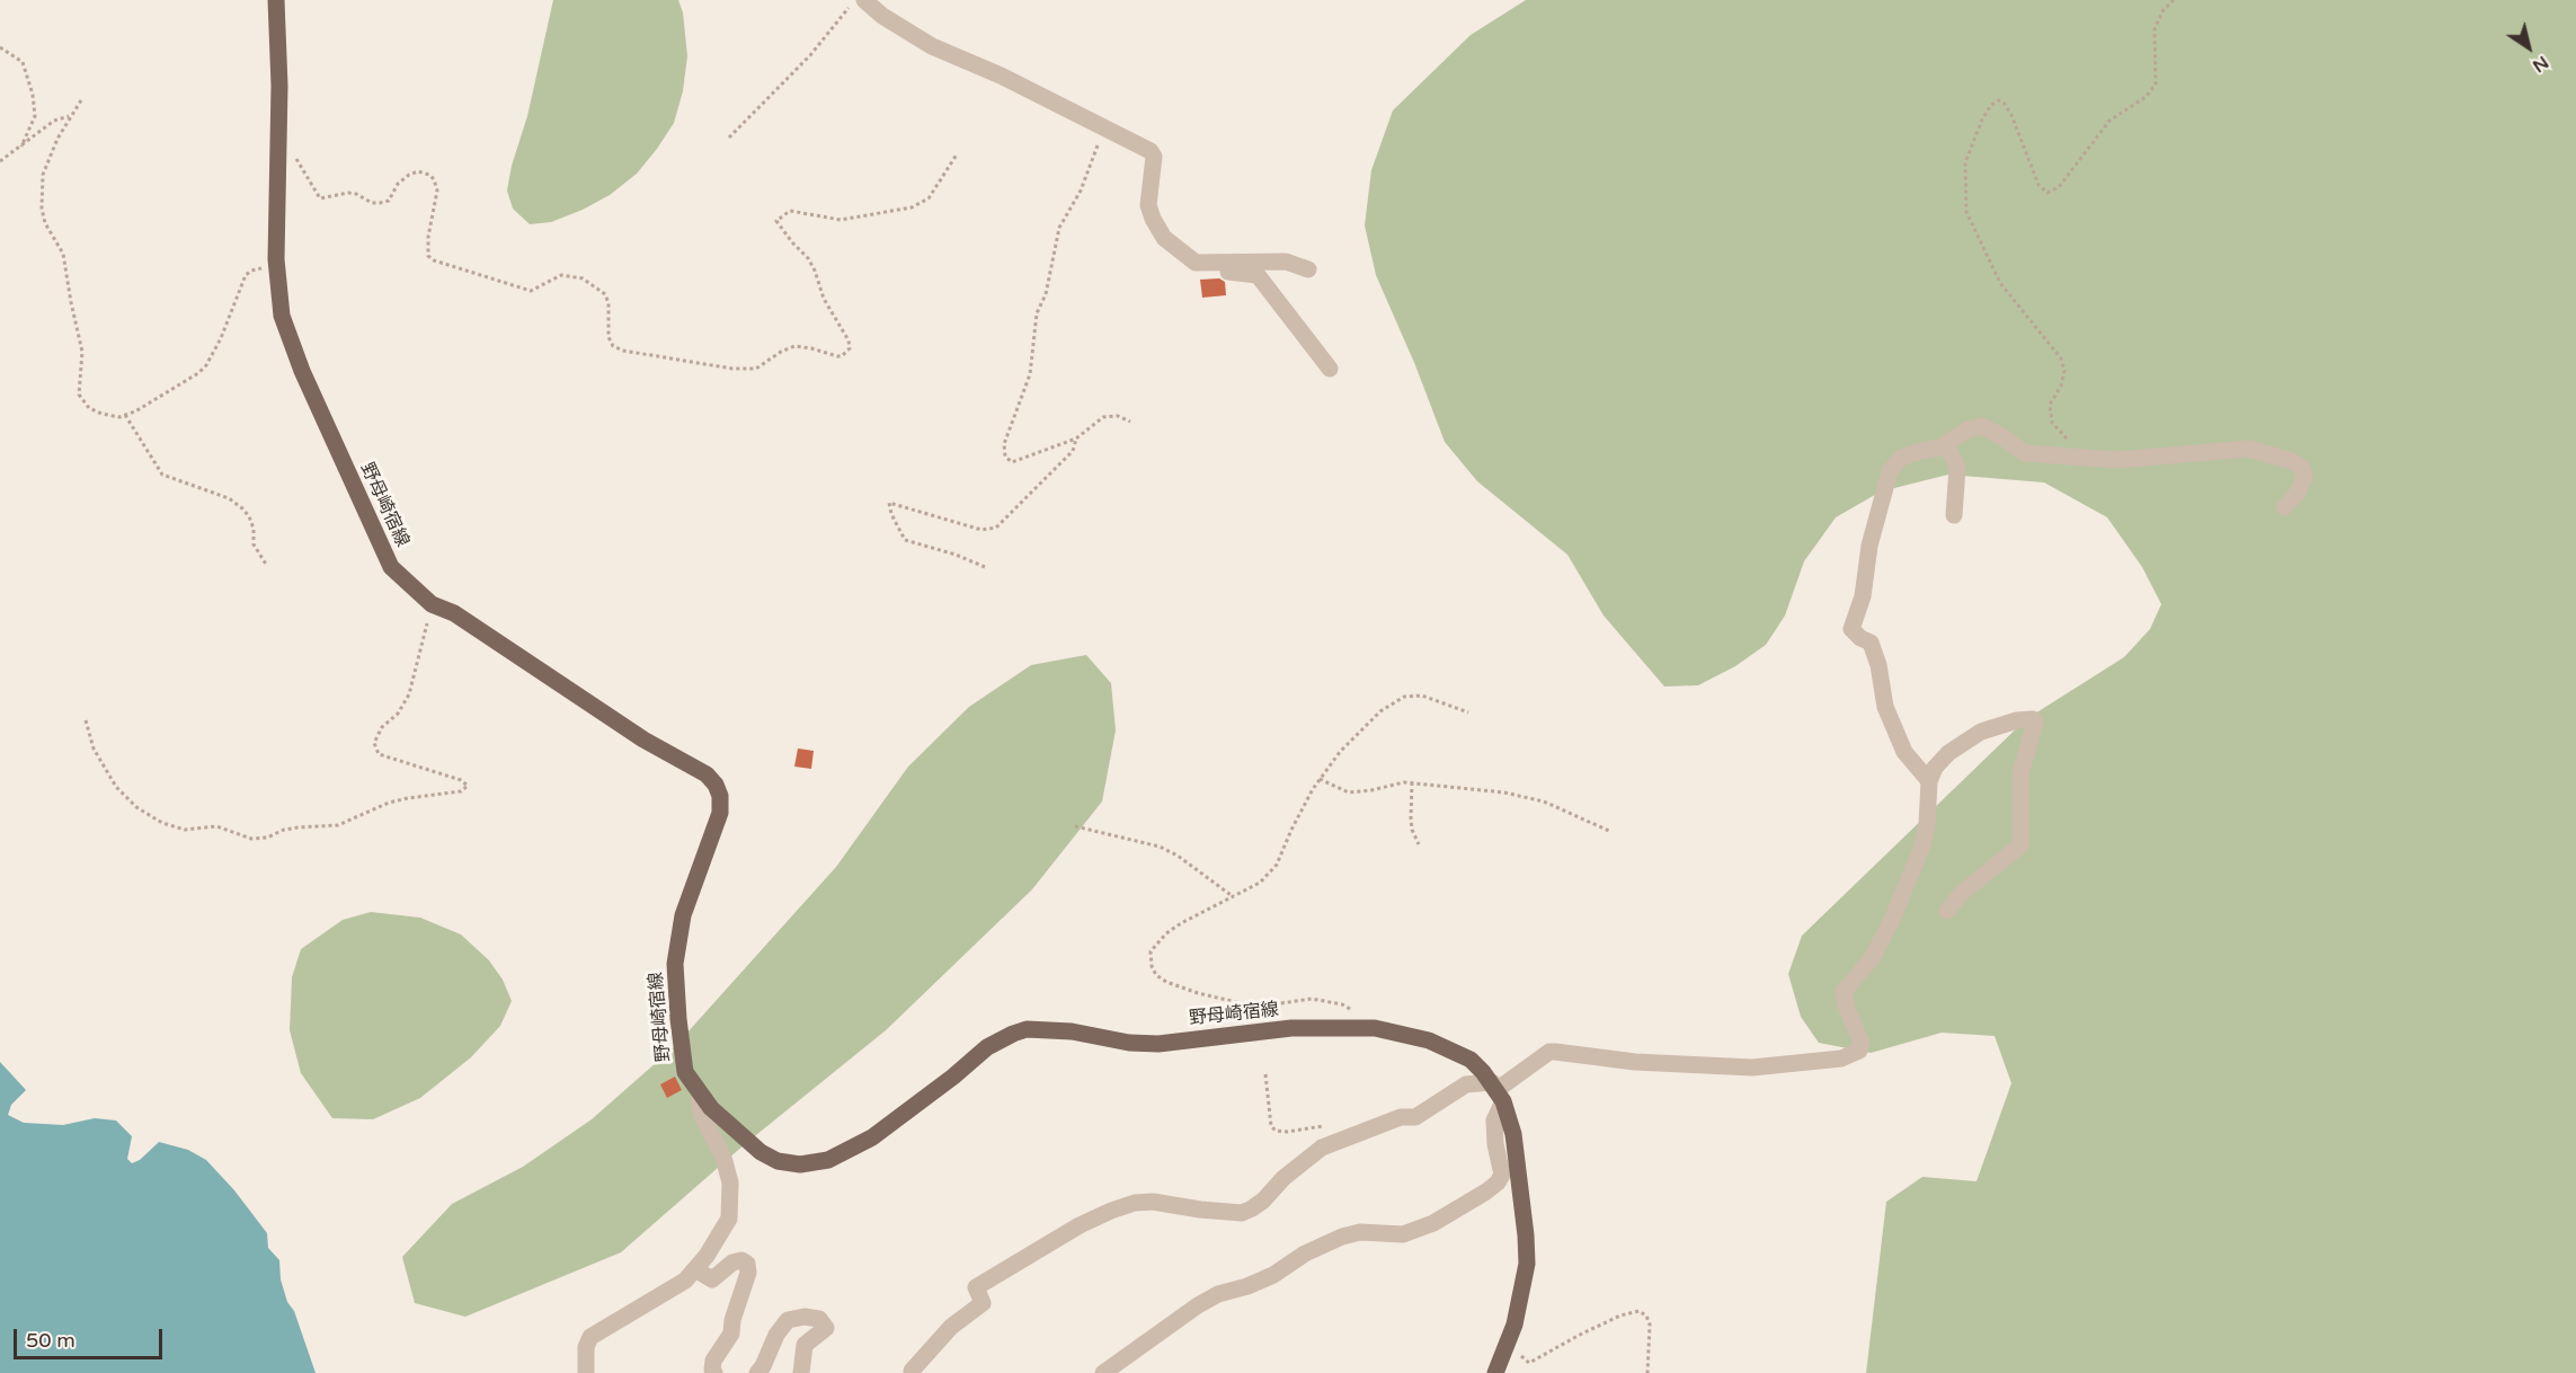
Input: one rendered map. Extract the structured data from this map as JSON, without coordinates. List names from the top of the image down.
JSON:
{
  "streets": {
    "main road": ["野母崎宿線"]
  },
  "scale_bar": "50 m",
  "north": "bottom right"
}
